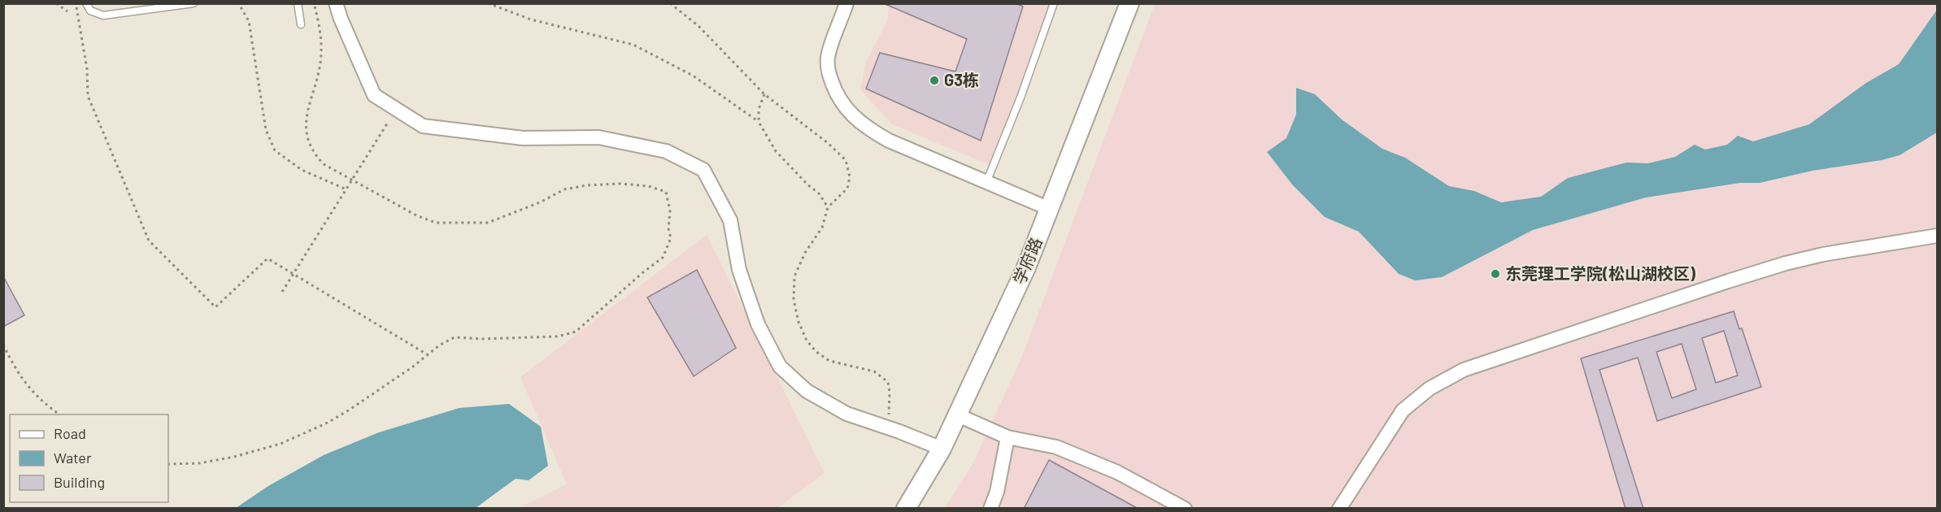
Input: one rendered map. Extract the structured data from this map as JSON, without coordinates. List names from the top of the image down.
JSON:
{
  "streets": {
    "street": ["学府路"]
  },
  "places": ["G3栋", "东莞理工学院(松山湖校区)"],
  "legend": ["Road", "Water", "Building"]
}
